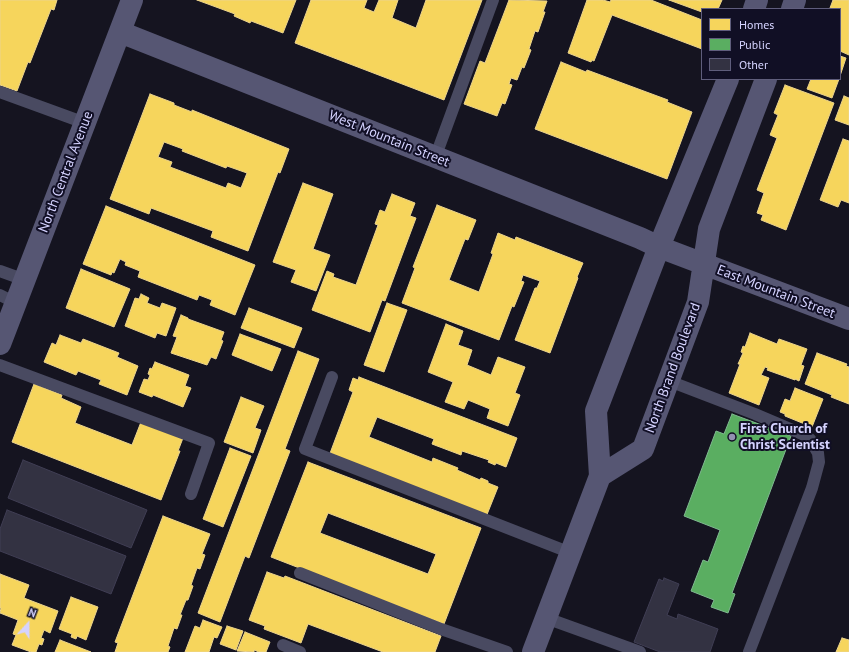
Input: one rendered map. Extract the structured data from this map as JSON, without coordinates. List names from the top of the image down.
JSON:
{
  "streets": {
    "street": [
      "West Mountain Street",
      "North Central Avenue",
      "East Mountain Street",
      "North Brand Boulevard"
    ]
  },
  "crossings": [
    ["West Mountain Street", "North Central Avenue"],
    ["West Mountain Street", "East Mountain Street"],
    ["West Mountain Street", "North Brand Boulevard"],
    ["East Mountain Street", "North Brand Boulevard"]
  ],
  "places": ["First Church of Christ Scientist"],
  "legend": ["Homes", "Public", "Other"],
  "north": "top"
}
